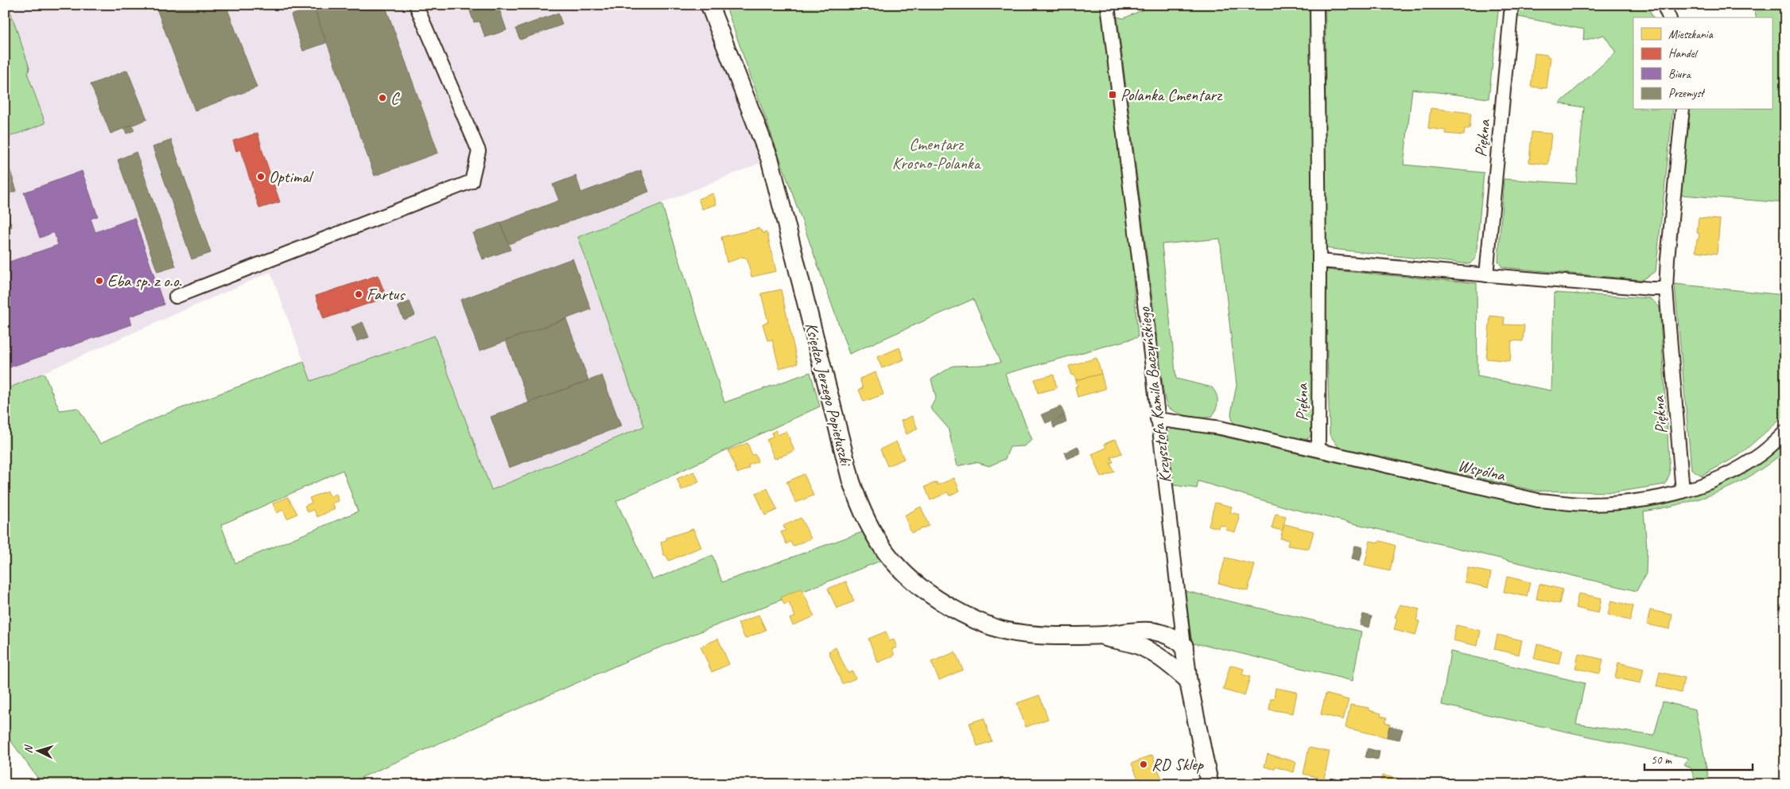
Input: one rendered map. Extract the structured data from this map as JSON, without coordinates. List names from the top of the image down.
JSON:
{
  "streets": {
    "street": [
      "Piękna",
      "Księdza Jerzego Popiełuszki",
      "Krzysztofa Kamila Baczyńskiego",
      "Wspólna"
    ]
  },
  "crossings": [
    ["Piękna", "Wspólna"],
    ["Księdza Jerzego Popiełuszki", "Krzysztofa Kamila Baczyńskiego"],
    ["Krzysztofa Kamila Baczyńskiego", "Wspólna"]
  ],
  "parks": ["Cmentarz Krosno-Polanka"],
  "places": {
    "transit": ["Polanka Cmentarz"],
    "other": [
      "C",
      "Optimal",
      "Eba sp. z o.o.",
      "Fartus",
      "RD Sklep"
    ]
  },
  "legend": [
    "Mieszkania",
    "Handel",
    "Biura",
    "Przemysł"
  ],
  "scale_bar": "50 m",
  "north": "left"
}
